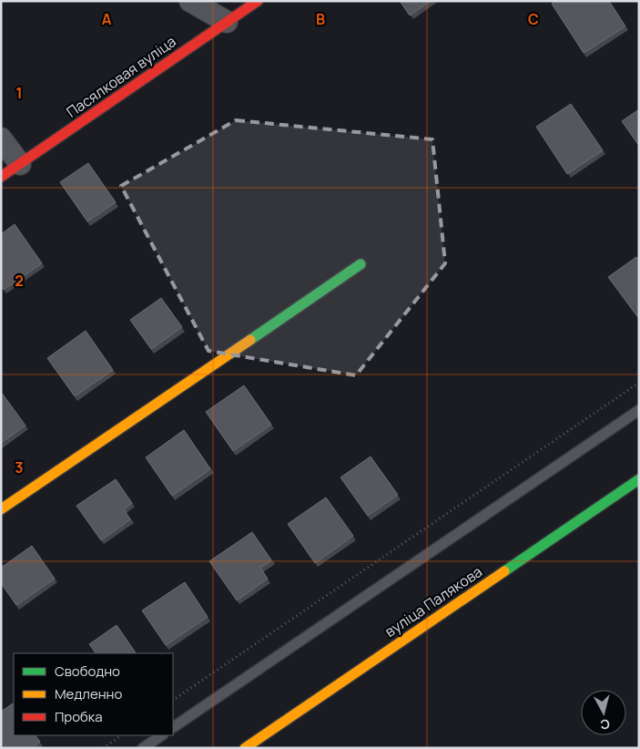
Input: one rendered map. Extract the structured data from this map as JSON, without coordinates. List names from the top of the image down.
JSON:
{
  "streets": {
    "street": ["Пасялковая вуліца", "вуліца Палякова"]
  },
  "legend": ["Свободно", "Медленно", "Пробка"],
  "north": "bottom",
  "grid": {
    "columns": ["A", "B", "C"],
    "rows": ["1", "2", "3"]
  }
}
